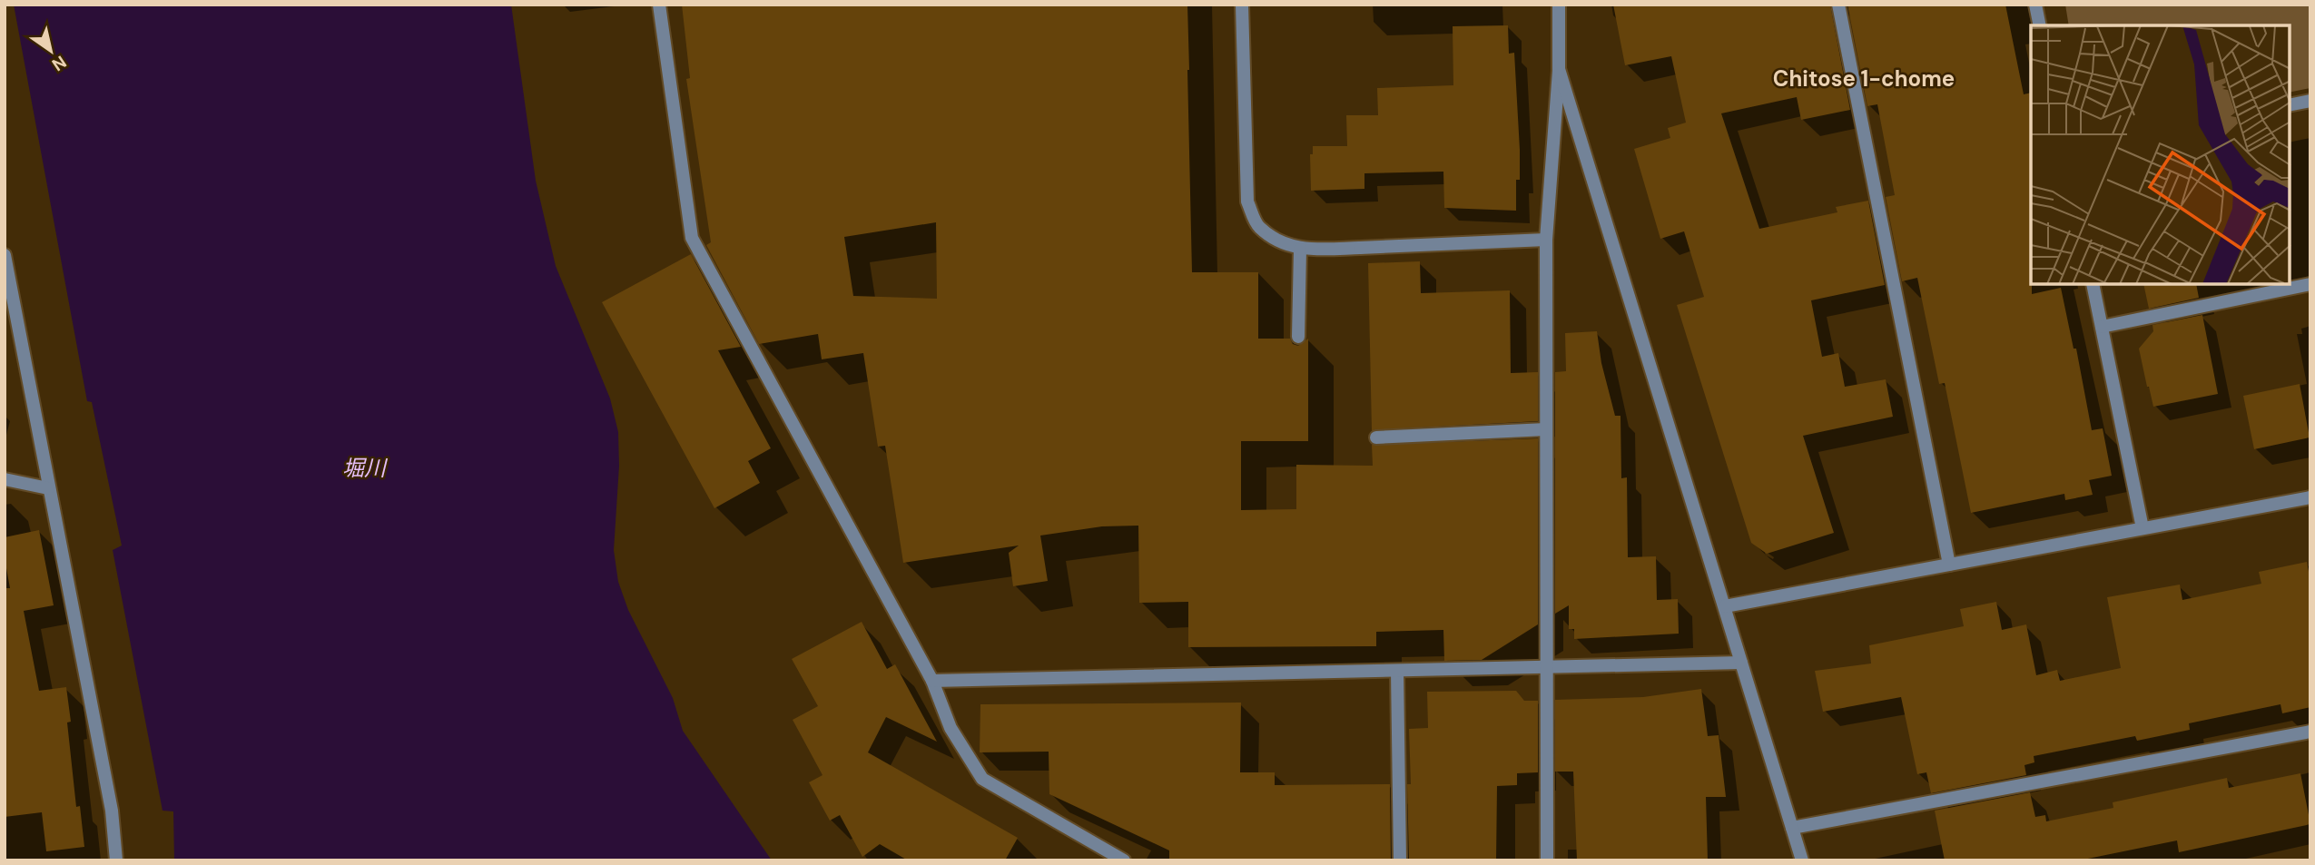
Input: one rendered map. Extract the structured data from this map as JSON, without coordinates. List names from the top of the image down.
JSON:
{
  "districts": ["Chitose 1-chome"],
  "water": ["堀川"],
  "north": "bottom right"
}
